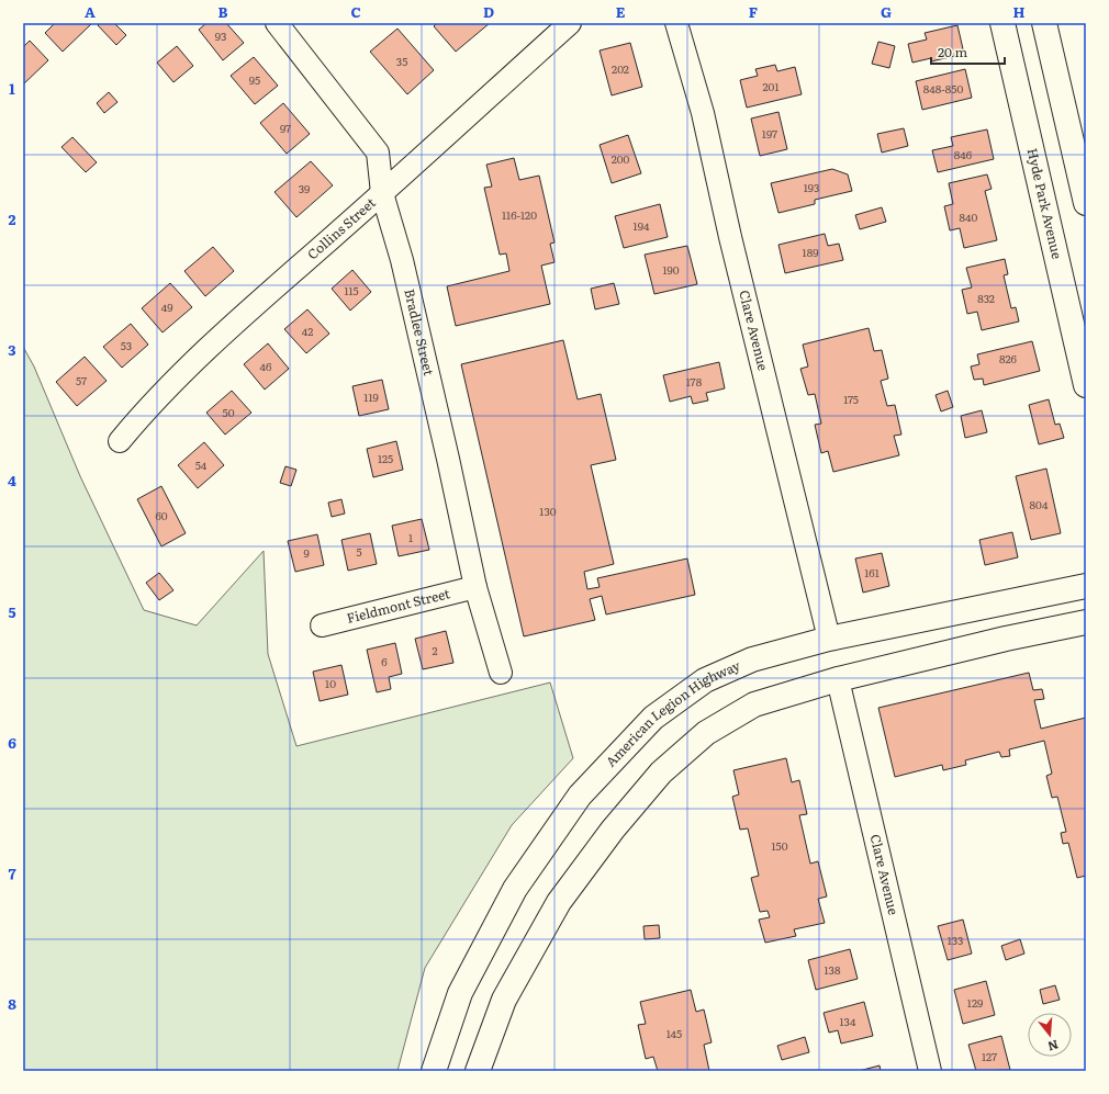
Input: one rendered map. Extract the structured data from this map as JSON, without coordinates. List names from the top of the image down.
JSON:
{
  "streets": {
    "main road": ["Hyde Park Avenue", "American Legion Highway"],
    "street": [
      "Collins Street",
      "Clare Avenue",
      "Bradlee Street",
      "Fieldmont Street"
    ]
  },
  "crossings": [
    ["Collins Street", "Bradlee Street"],
    ["Clare Avenue", "American Legion Highway"],
    ["Bradlee Street", "Fieldmont Street"]
  ],
  "house_numbers": [
    "93",
    "35",
    "202",
    "95",
    "201",
    "848-850",
    "97",
    "197",
    "846",
    "200",
    "193",
    "39",
    "116-120",
    "840",
    "194",
    "189",
    "190",
    "115",
    "832",
    "49",
    "42",
    "53",
    "826",
    "46",
    "57",
    "178",
    "119",
    "175",
    "50",
    "125",
    "54",
    "804",
    "130",
    "60",
    "1",
    "5",
    "9",
    "161",
    "2",
    "6",
    "10",
    "150",
    "133",
    "138",
    "129",
    "134",
    "145",
    "127"
  ],
  "scale_bar": "20 m",
  "north": "bottom",
  "grid": {
    "columns": [
      "A",
      "B",
      "C",
      "D",
      "E",
      "F",
      "G",
      "H"
    ],
    "rows": [
      "1",
      "2",
      "3",
      "4",
      "5",
      "6",
      "7",
      "8"
    ]
  }
}
